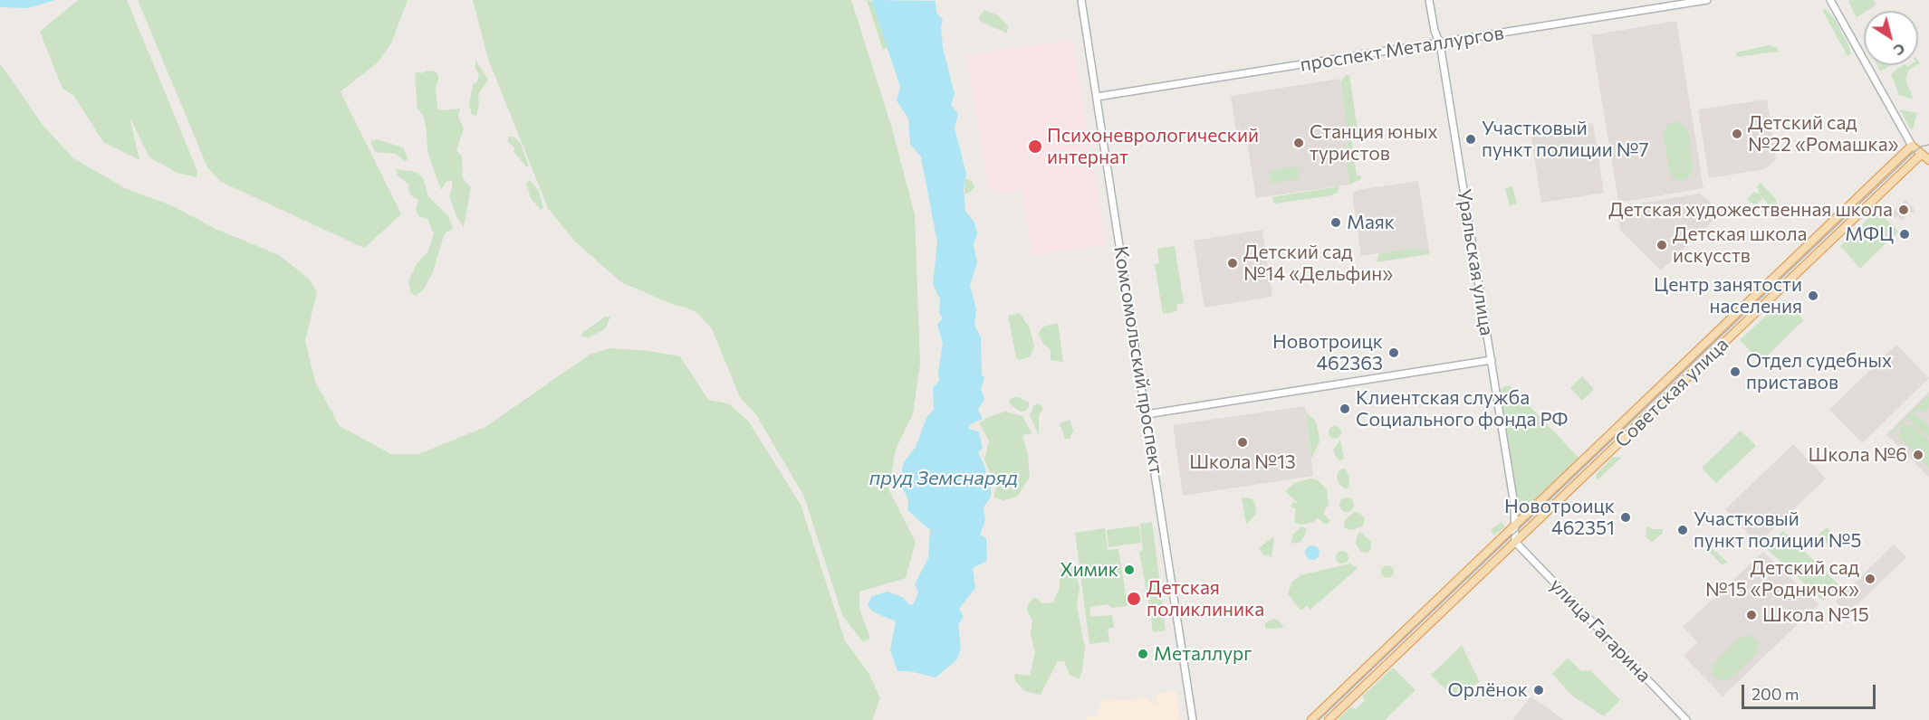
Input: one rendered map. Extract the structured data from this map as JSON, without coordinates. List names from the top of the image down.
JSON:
{
  "streets": {
    "main road": ["Советская улица"],
    "street": [
      "проспект Металлургов",
      "Уральская улица",
      "Комсомольский проспект",
      "улица Гагарина"
    ]
  },
  "crossings": [
    ["проспект Металлургов", "Уральская улица"],
    ["проспект Металлургов", "Комсомольский проспект"],
    ["Уральская улица", "Советская улица"],
    ["Советская улица", "улица Гагарина"]
  ],
  "water": ["пруд Земснаряд"],
  "places": [
    "Детский сад №22 «Ромашка»",
    "Участковый пункт полиции №7",
    "Станция юных туристов",
    "Психоневрологический интернат",
    "Детская художественная школа",
    "Маяк",
    "МФЦ",
    "Детская школа искусств",
    "Детский сад №14 «Дельфин»",
    "Центр занятости населения",
    "Новотроицк 462363",
    "Отдел судебных приставов",
    "Клиентская служба Социального фонда РФ",
    "Школа №13",
    "Школа №6",
    "Новотроицк 462351",
    "Участковый пункт полиции №5",
    "Химик",
    "Детский сад №15 «Родничок»",
    "Детская поликлиника",
    "Школа №15",
    "Металлург",
    "Орлёнок"
  ],
  "scale_bar": "200 m",
  "north": "bottom right"
}
